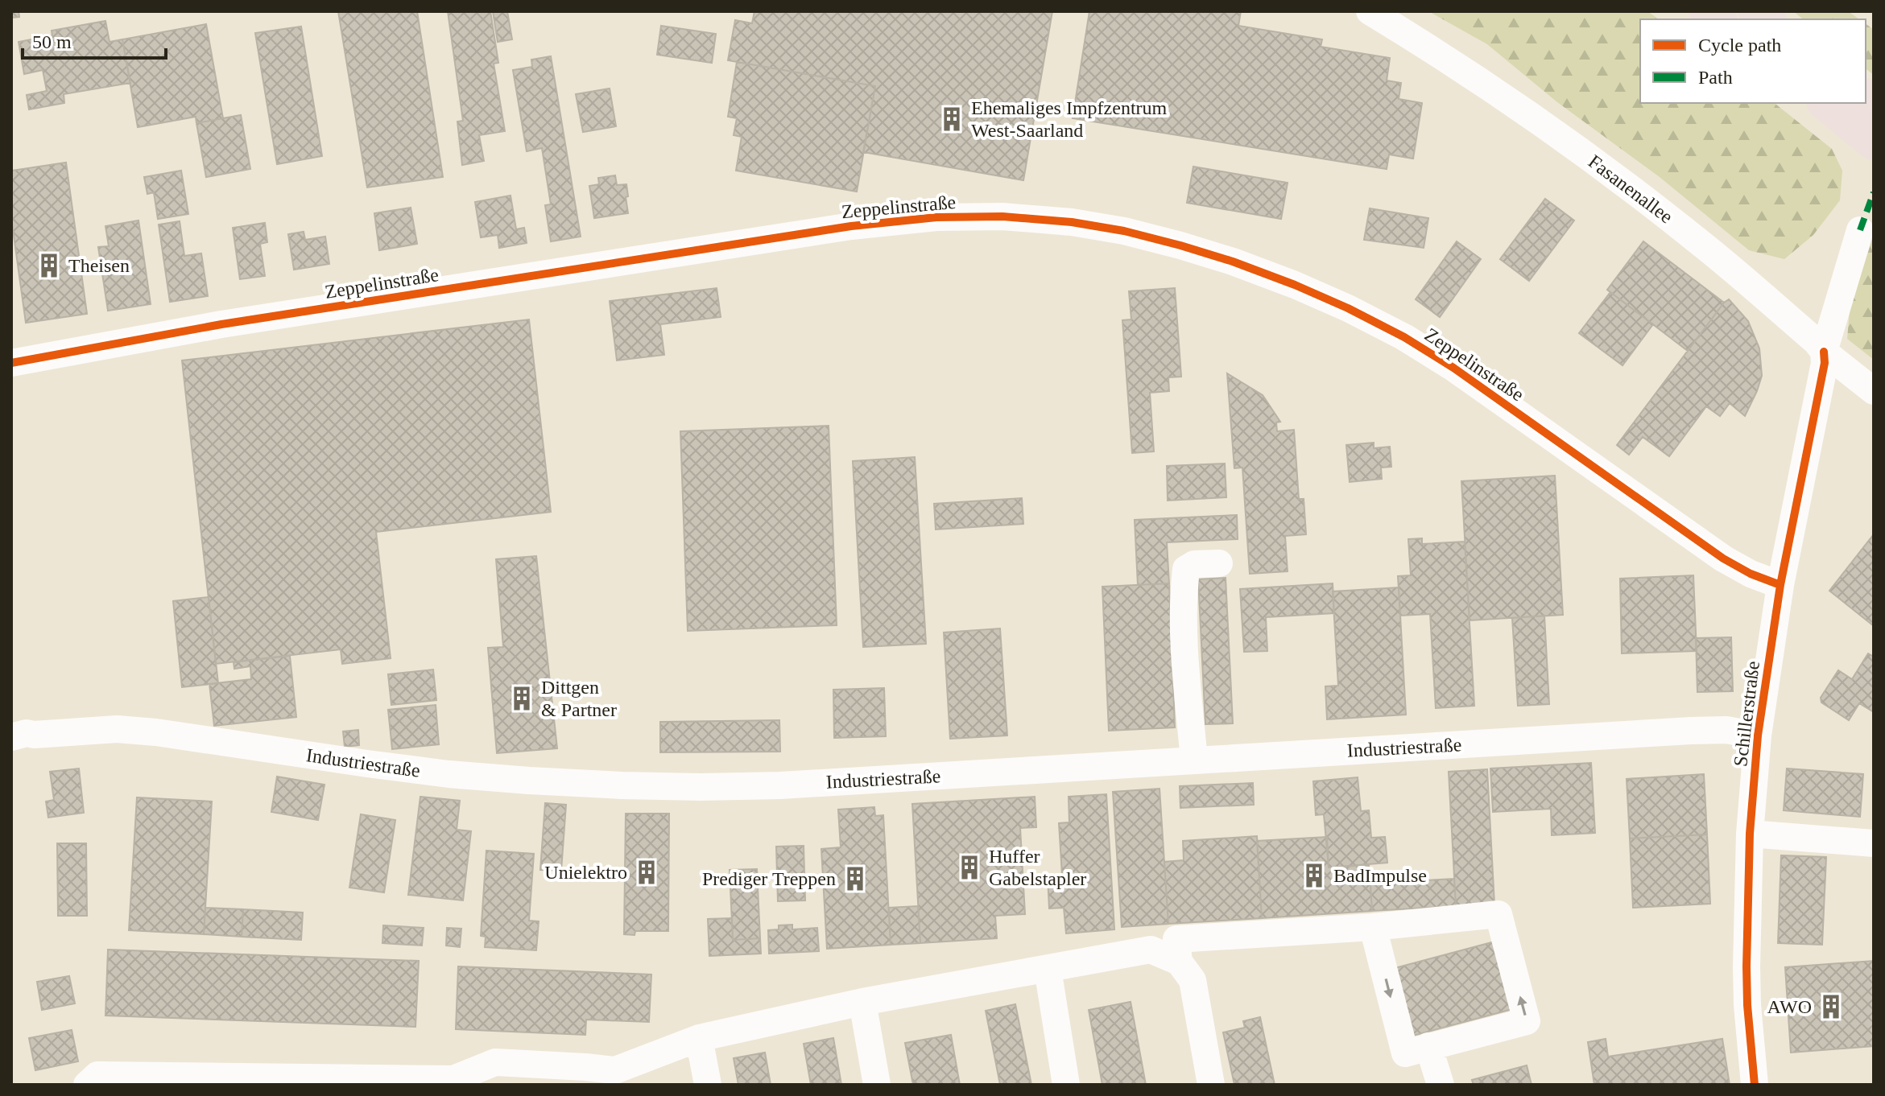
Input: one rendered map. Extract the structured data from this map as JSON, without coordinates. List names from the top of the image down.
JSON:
{
  "streets": {
    "street": [
      "Fasanenallee",
      "Zeppelinstraße",
      "Schillerstraße",
      "Industriestraße"
    ]
  },
  "crossings": [
    ["Fasanenallee", "Schillerstraße"],
    ["Zeppelinstraße", "Schillerstraße"],
    ["Schillerstraße", "Industriestraße"]
  ],
  "places": {
    "building": [
      "Ehemaliges Impfzentrum West-Saarland",
      "Theisen",
      "Dittgen & Partner",
      "Huffer Gabelstapler",
      "Unielektro",
      "BadImpulse",
      "Prediger Treppen",
      "AWO"
    ]
  },
  "legend": ["Cycle path", "Path"],
  "scale_bar": "50 m"
}
